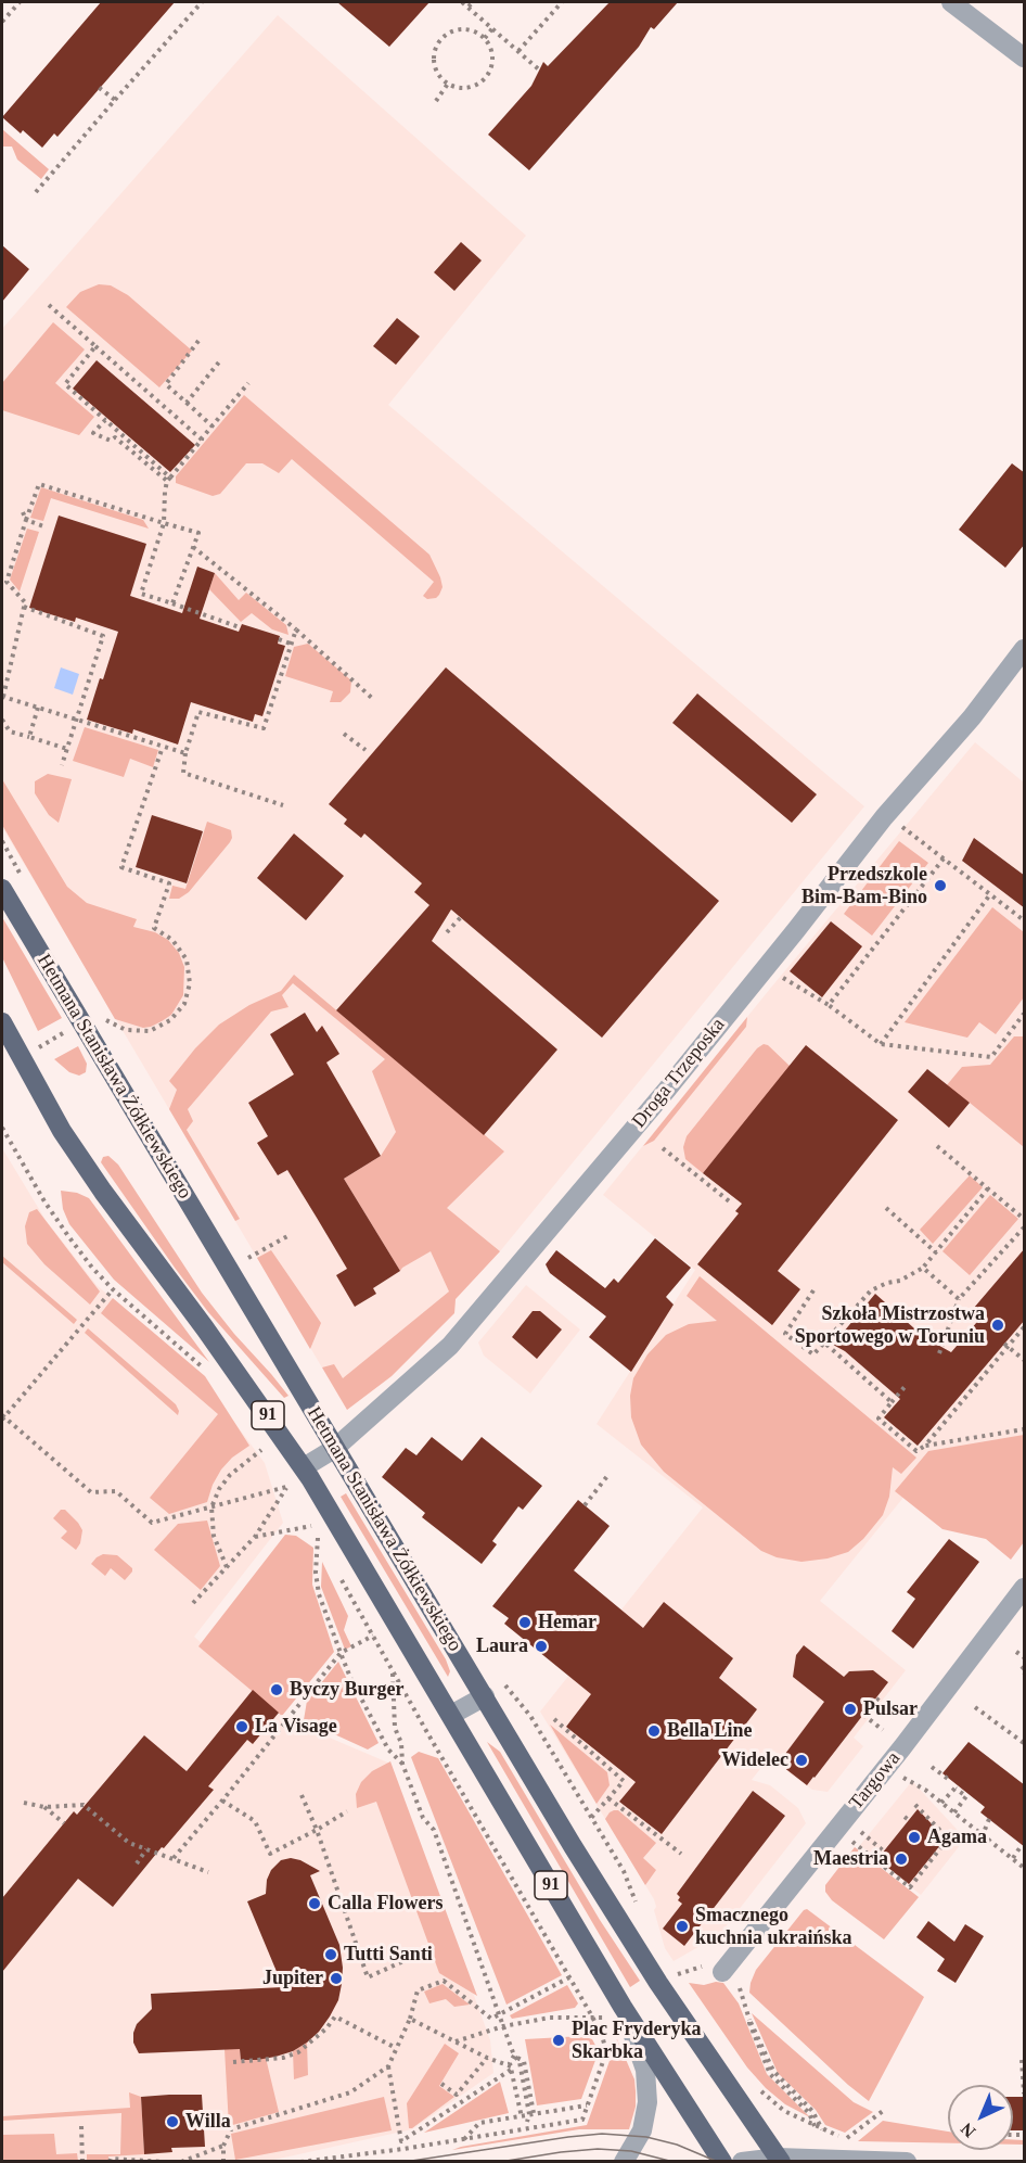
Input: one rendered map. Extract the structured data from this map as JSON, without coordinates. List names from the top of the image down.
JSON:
{
  "streets": {
    "main road": ["Hetmana Stanisława Żółkiewskiego", "91"],
    "street": ["Droga Trzeposka", "Targowa"]
  },
  "crossings": [
    ["Droga Trzeposka", "Hetmana Stanisława Żółkiewskiego"]
  ],
  "places": [
    "Przedszkole Bim-Bam-Bino",
    "Szkoła Mistrzostwa Sportowego w Toruniu",
    "Hemar",
    "Laura",
    "Byczy Burger",
    "Pulsar",
    "La Visage",
    "Bella Line",
    "Widelec",
    "Agama",
    "Maestria",
    "Calla Flowers",
    "Smacznego kuchnia ukraińska",
    "Tutti Santi",
    "Jupiter",
    "Plac Fryderyka Skarbka",
    "Willa"
  ],
  "north": "bottom left"
}
